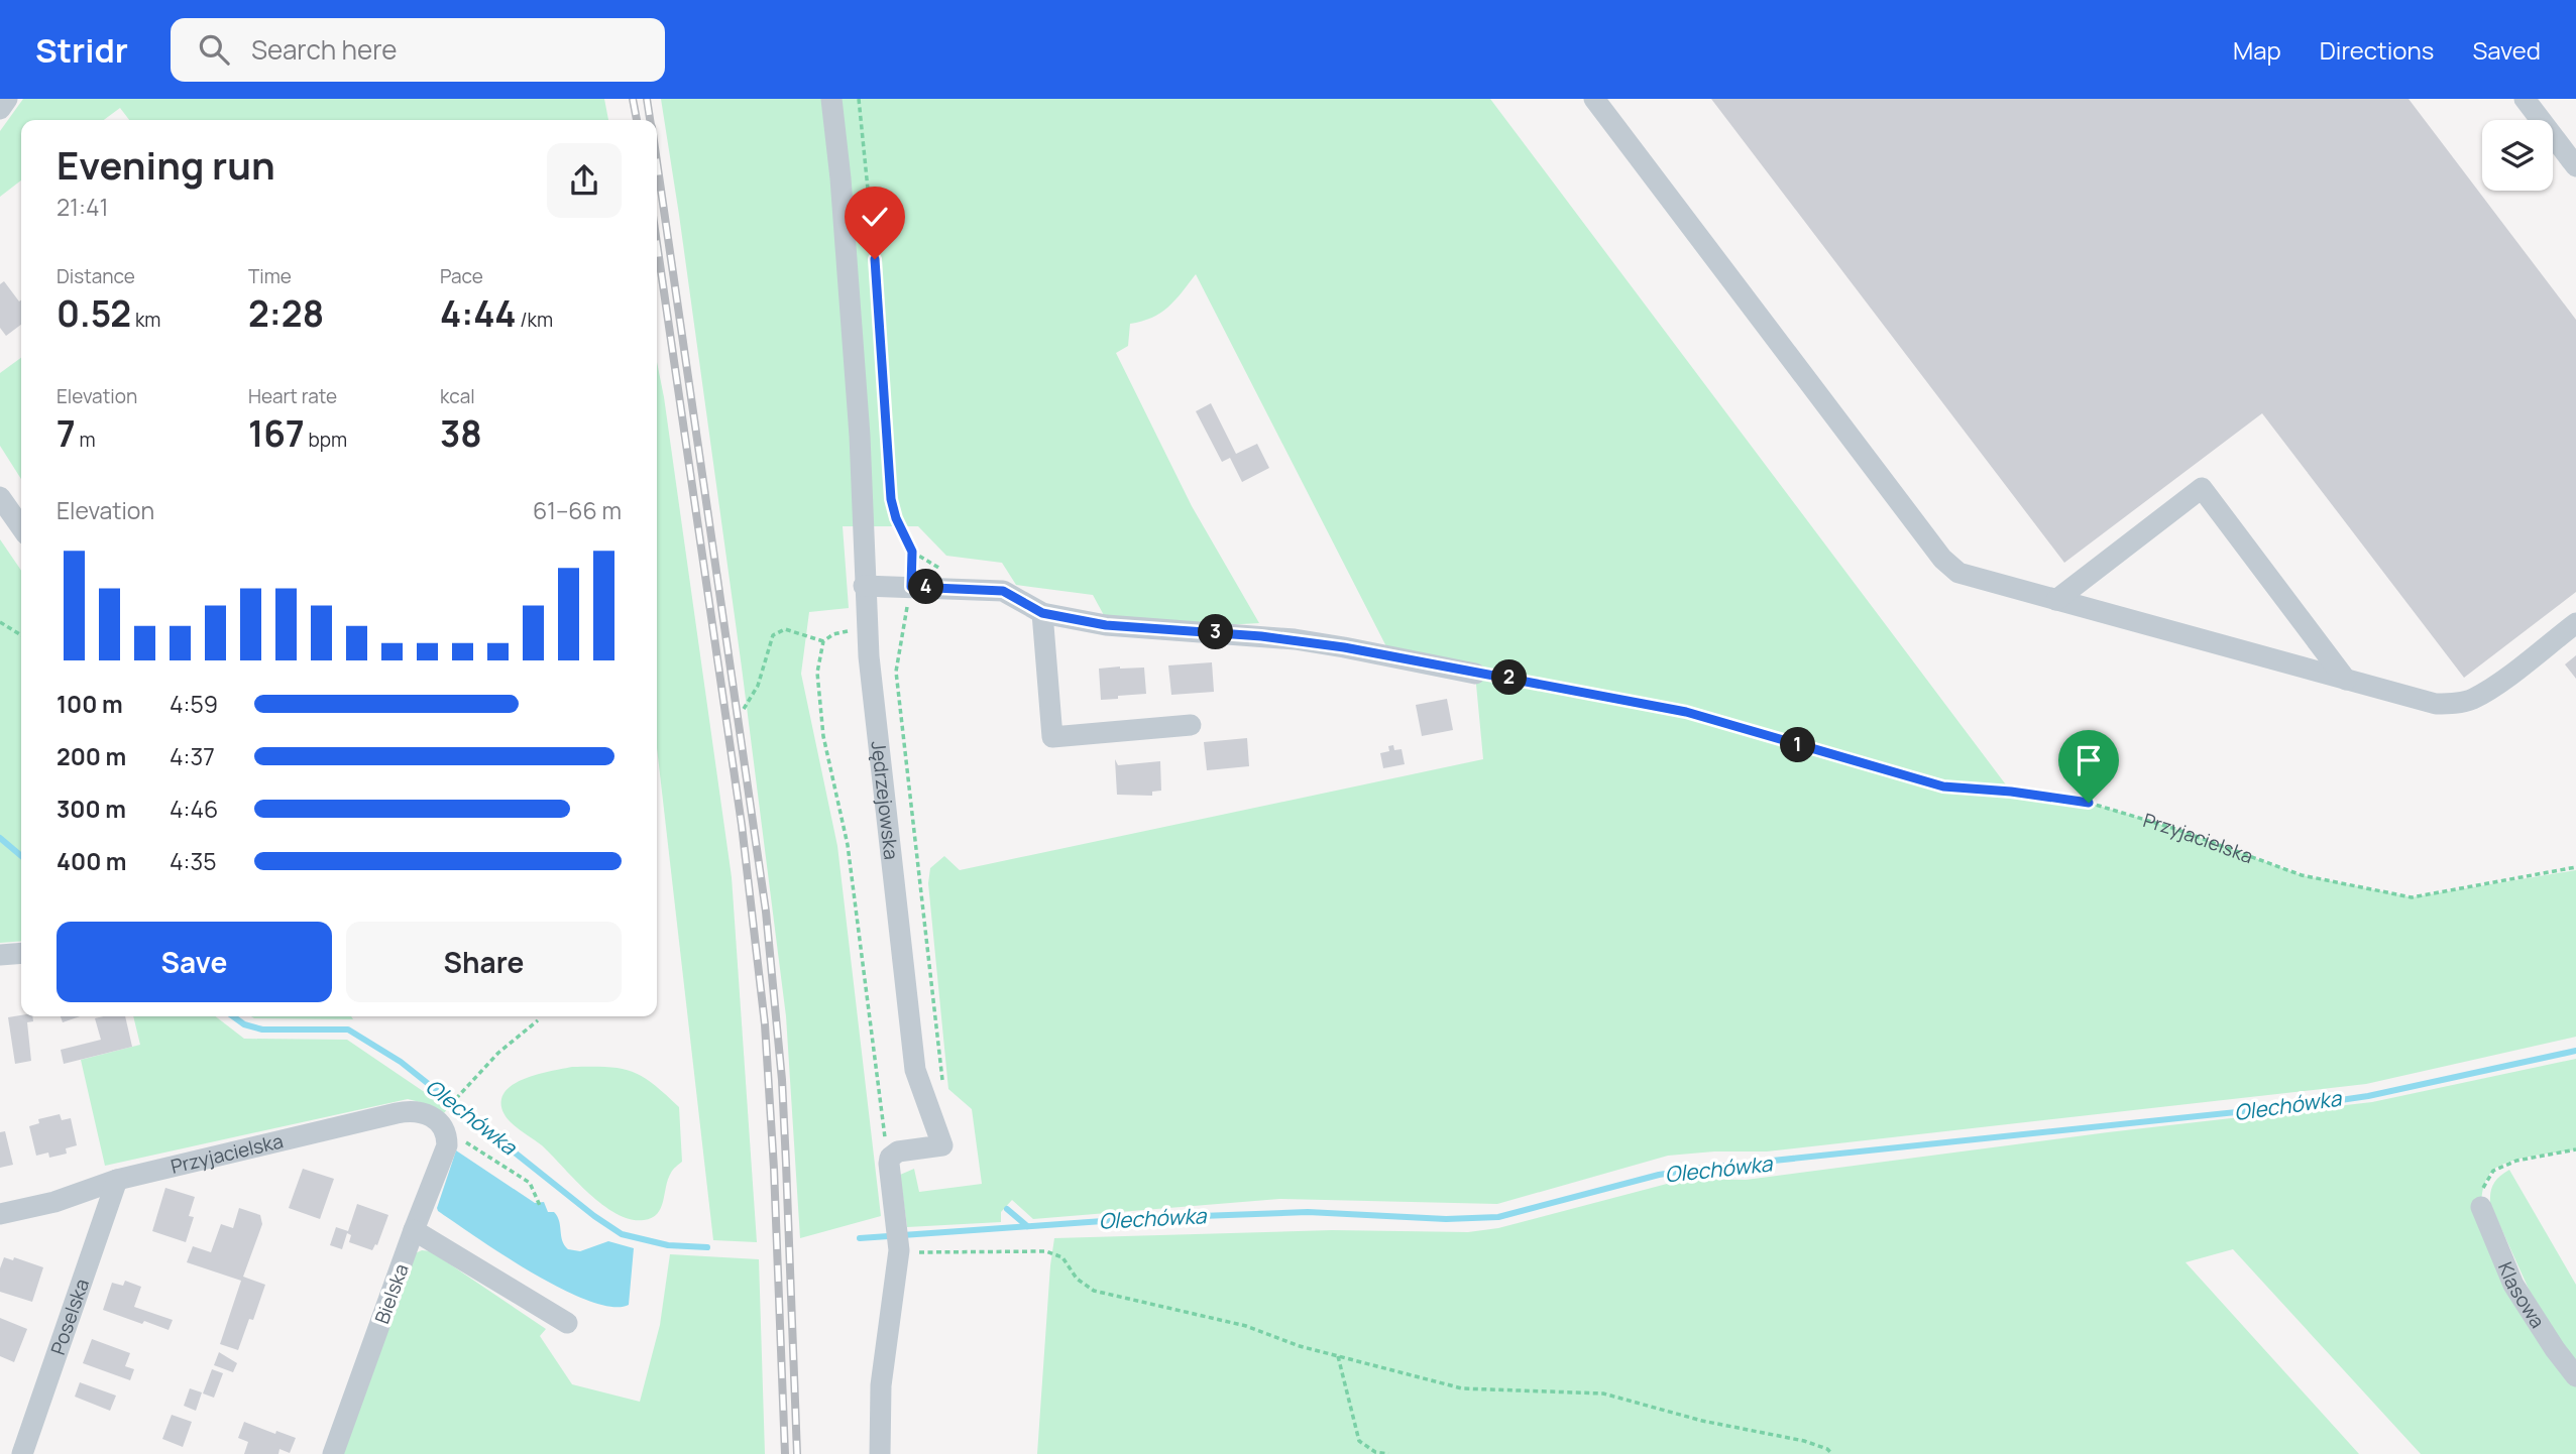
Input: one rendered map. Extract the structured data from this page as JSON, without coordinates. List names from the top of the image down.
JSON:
{
  "streets": {
    "street": [
      "Jędrzejowska",
      "Przyjacielska",
      "Bielska",
      "Klasowa",
      "Poselska"
    ]
  },
  "crossings": [
    ["Przyjacielska", "Bielska"],
    ["Przyjacielska", "Poselska"]
  ],
  "water": ["Olechówka"],
  "page": {
    "header": "Stridr",
    "search": "Search here",
    "nav": ["Map", "Directions", "Saved"],
    "heading": ["Evening run", "21:41"],
    "stats": [
      ["Distance", "0.52 km"],
      ["Time", "2:28"],
      ["Pace", "4:44 /km"],
      ["Elevation", "7 m"],
      ["Heart rate", "167 bpm"],
      ["kcal", "38"]
    ],
    "chart": ["Elevation", "61–66 m"],
    "pins": [
      "4",
      "3",
      "2",
      "1"
    ],
    "list": [
      {
        "name": "100 m",
        "note": "4:59"
      },
      {
        "name": "200 m",
        "note": "4:37"
      },
      {
        "name": "300 m",
        "note": "4:46"
      },
      {
        "name": "400 m",
        "note": "4:35"
      }
    ],
    "buttons": ["Save", "Share"]
  }
}
